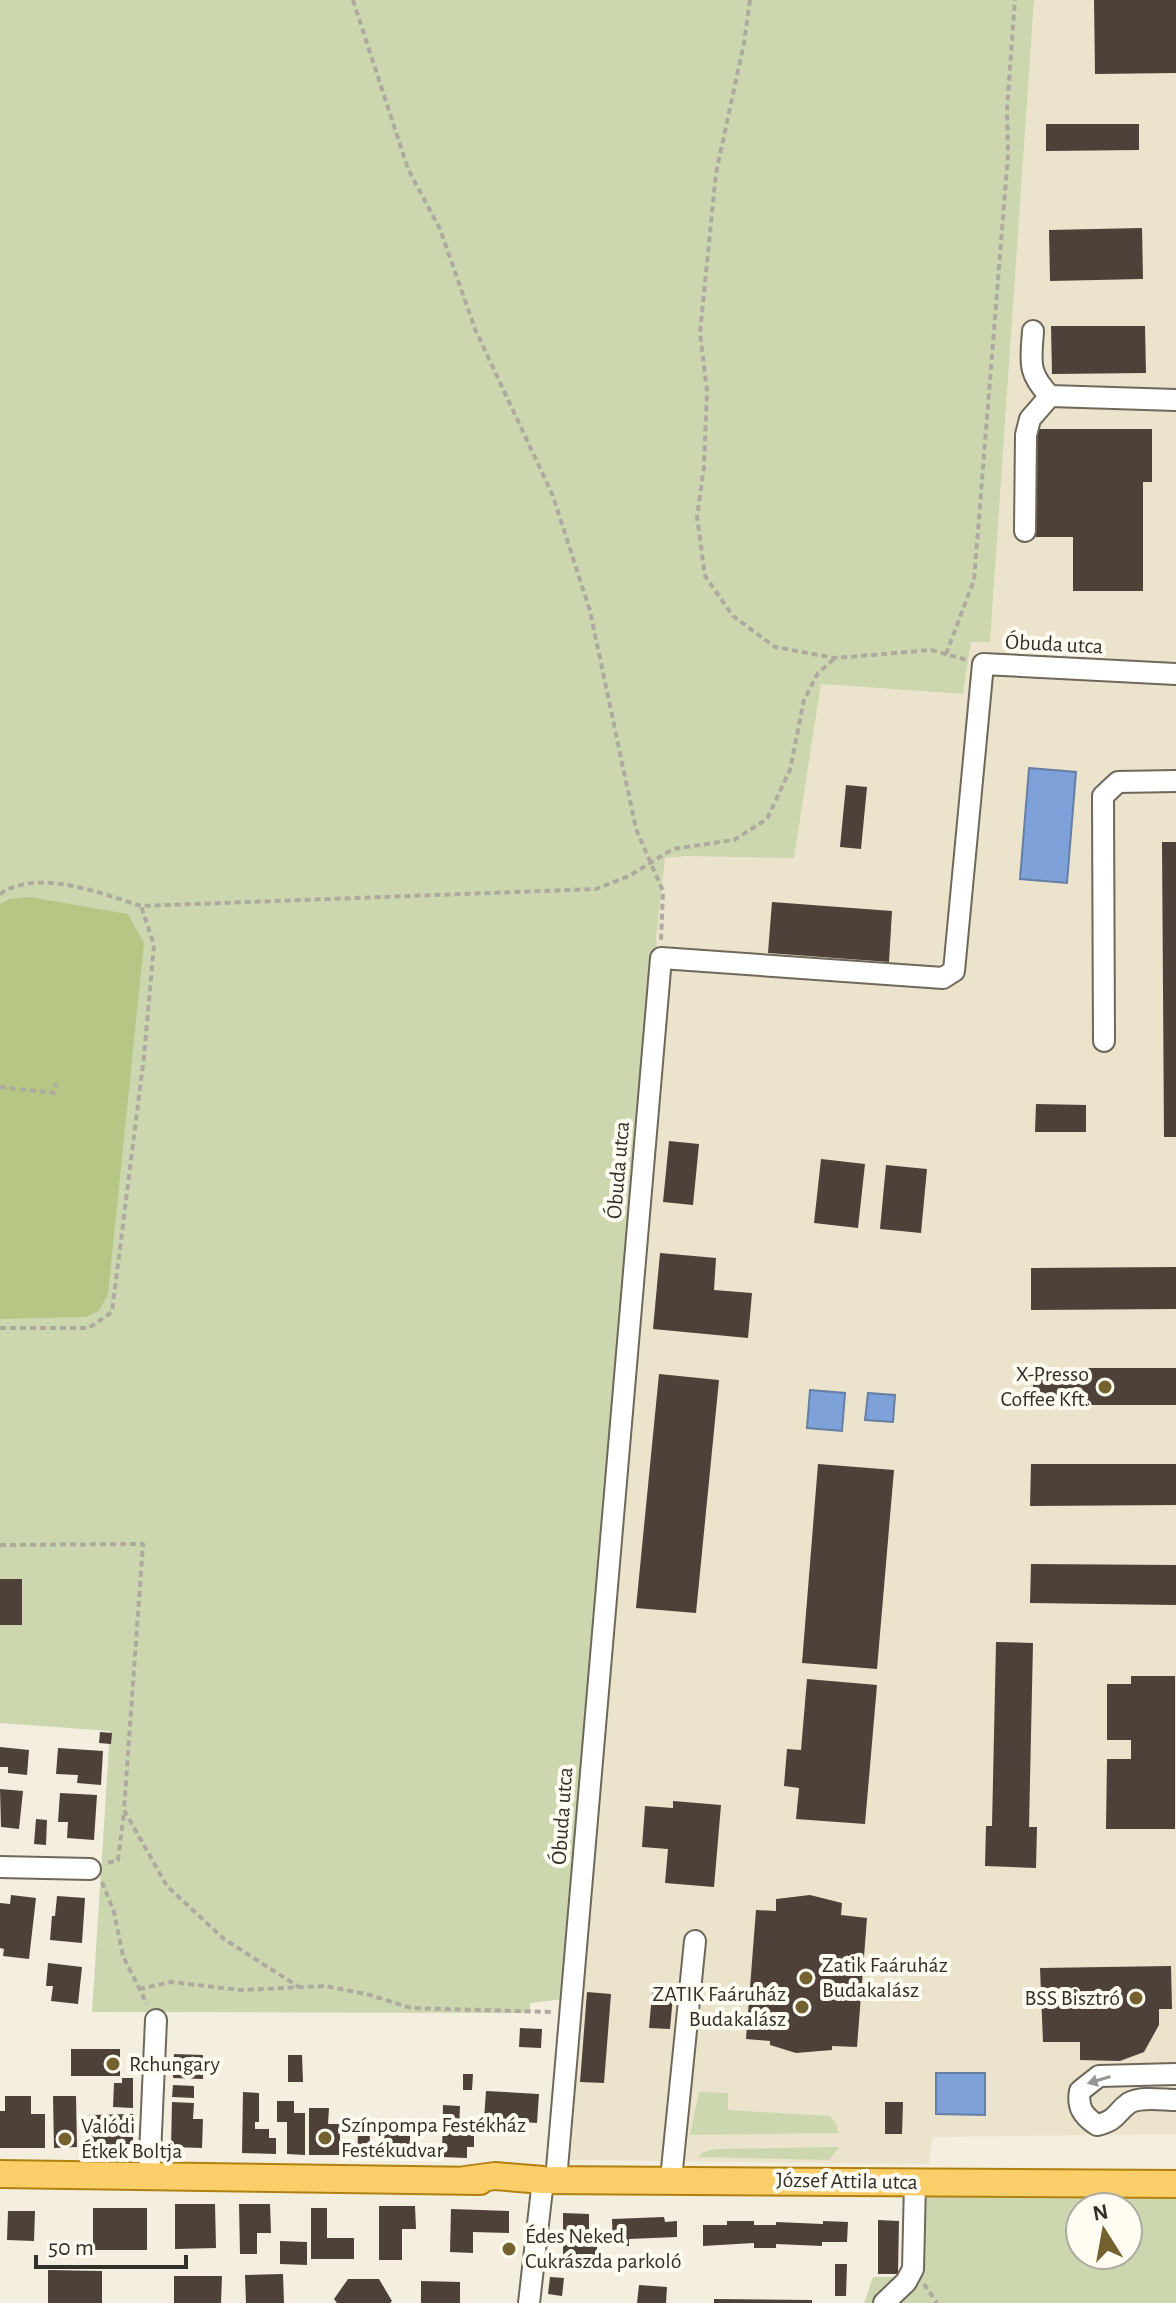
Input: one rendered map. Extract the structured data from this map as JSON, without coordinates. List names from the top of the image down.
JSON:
{
  "streets": {
    "main road": ["József Attila utca"],
    "street": ["Óbuda utca"]
  },
  "crossings": [
    ["Óbuda utca", "József Attila utca"]
  ],
  "places": [
    "X-Presso Coffee Kft.",
    "Zatik Faáruház Budakalász",
    "BSS Bisztró",
    "ZATIK Faáruház Budakalász",
    "Rchungary",
    "Színpompa Festékház Festékudvar",
    "Valódi Étkek Boltja",
    "Édes Neked Cukrászda parkoló"
  ],
  "scale_bar": "50 m",
  "north": "top"
}
